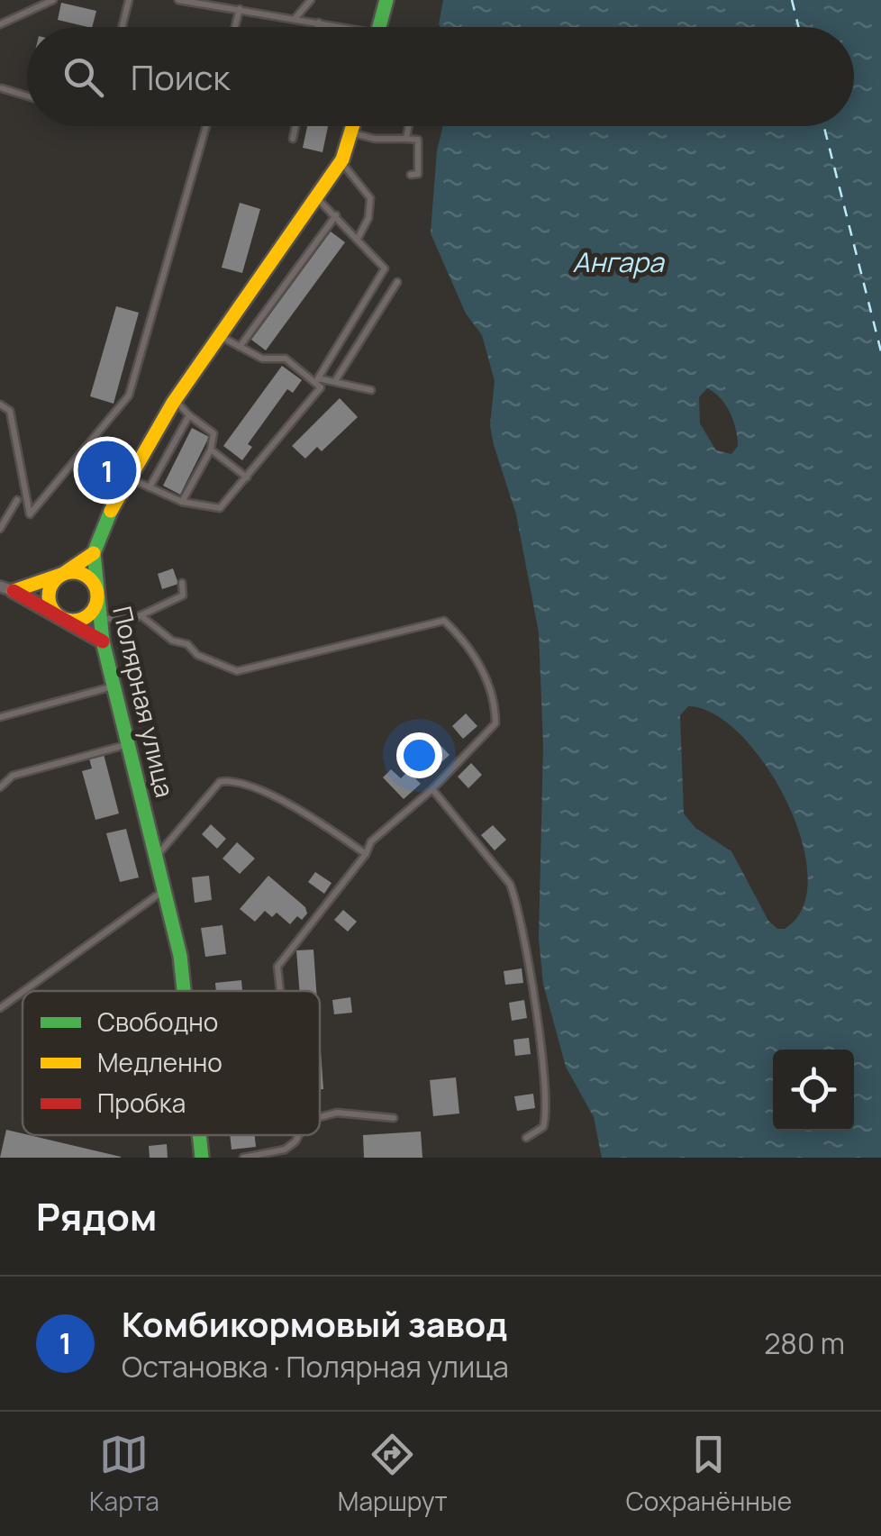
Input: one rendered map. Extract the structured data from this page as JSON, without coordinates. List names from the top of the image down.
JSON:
{
  "streets": {
    "main road": ["Полярная улица"]
  },
  "water": ["Ангара"],
  "legend": ["Свободно", "Медленно", "Пробка"],
  "page": {
    "search": "Поиск",
    "pins": "1",
    "heading": "Рядом",
    "list": [
      {
        "mark": "1",
        "name": "Комбикормовый завод",
        "note": "Остановка · Полярная улица",
        "value": "280 m"
      }
    ],
    "nav": ["Карта", "Маршрут", "Сохранённые"]
  }
}
